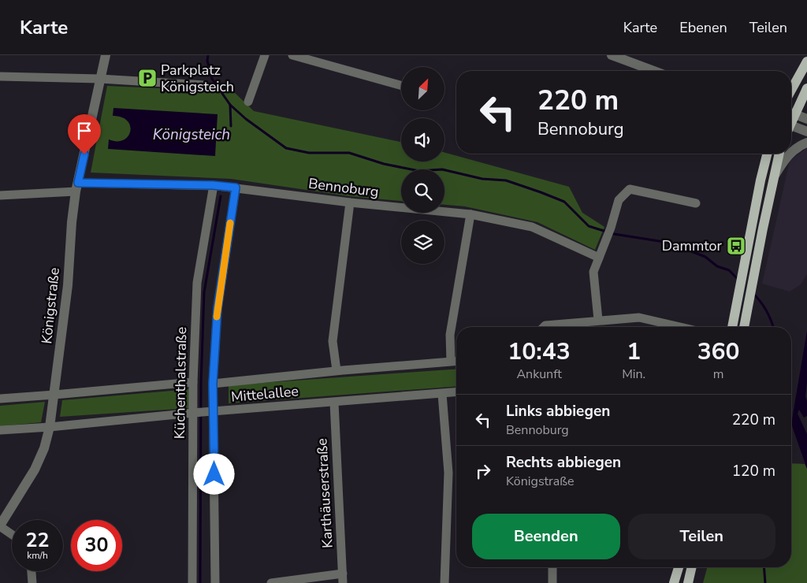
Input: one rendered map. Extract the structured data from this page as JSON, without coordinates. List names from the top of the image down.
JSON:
{
  "streets": {
    "street": [
      "Bennoburg",
      "Königstraße",
      "Küchenthalstraße",
      "Mittelallee",
      "Karthäuserstraße"
    ]
  },
  "crossings": [
    ["Bennoburg", "Königstraße"],
    ["Bennoburg", "Küchenthalstraße"],
    ["Königstraße", "Mittelallee"],
    ["Küchenthalstraße", "Mittelallee"],
    ["Mittelallee", "Karthäuserstraße"]
  ],
  "water": ["Königsteich"],
  "places": {
    "parking": ["Parkplatz Königsteich"],
    "bus stop": ["Dammtor"]
  },
  "north": "top right",
  "page": {
    "header": "Karte",
    "nav": ["Karte", "Ebenen", "Teilen"],
    "turn": ["220 m", "Bennoburg"],
    "eta": [
      "10:43",
      "Ankunft",
      "1",
      "Min.",
      "360",
      "m"
    ],
    "list": [
      {
        "name": "Links abbiegen",
        "note": "Bennoburg",
        "value": "220 m"
      },
      {
        "name": "Rechts abbiegen",
        "note": "Königstraße",
        "value": "120 m"
      }
    ],
    "buttons": ["Beenden", "Teilen"],
    "speed": "22 km/h",
    "limit": "30"
  }
}
